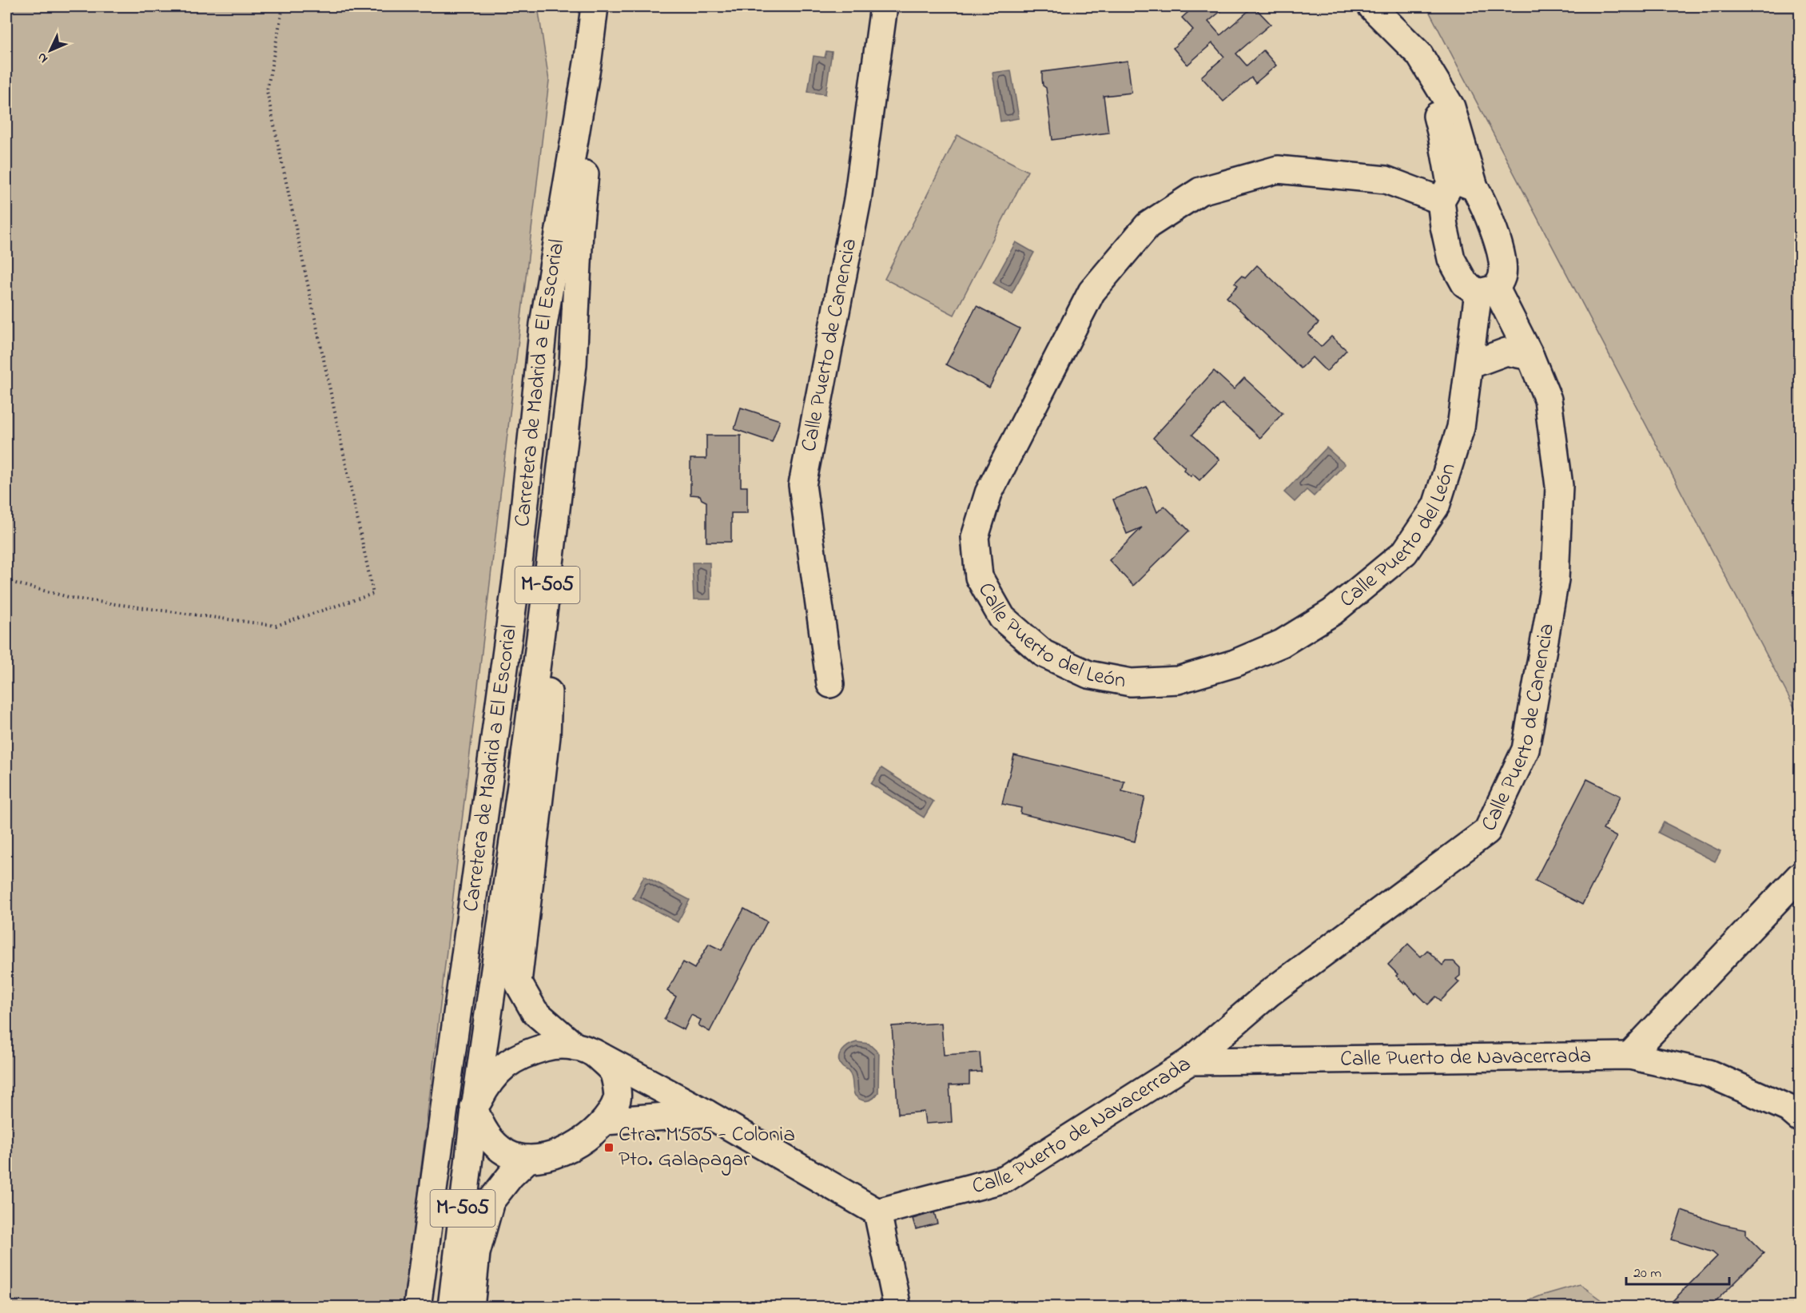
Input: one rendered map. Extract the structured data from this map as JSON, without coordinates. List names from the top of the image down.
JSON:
{
  "streets": {
    "main road": [
      "Calle Puerto de Canencia",
      "Carretera de Madrid a El Escorial",
      "Calle Puerto del León",
      "M-505",
      "Calle Puerto de Navacerrada"
    ]
  },
  "crossings": [
    ["Calle Puerto de Canencia", "Calle Puerto del León"],
    ["Calle Puerto de Canencia", "Calle Puerto de Navacerrada"],
    ["Carretera de Madrid a El Escorial", "M-505"]
  ],
  "places": {
    "transit": ["Ctra. M505 - Colonia Pto. Galapagar"]
  },
  "scale_bar": "20 m",
  "north": "bottom left"
}
